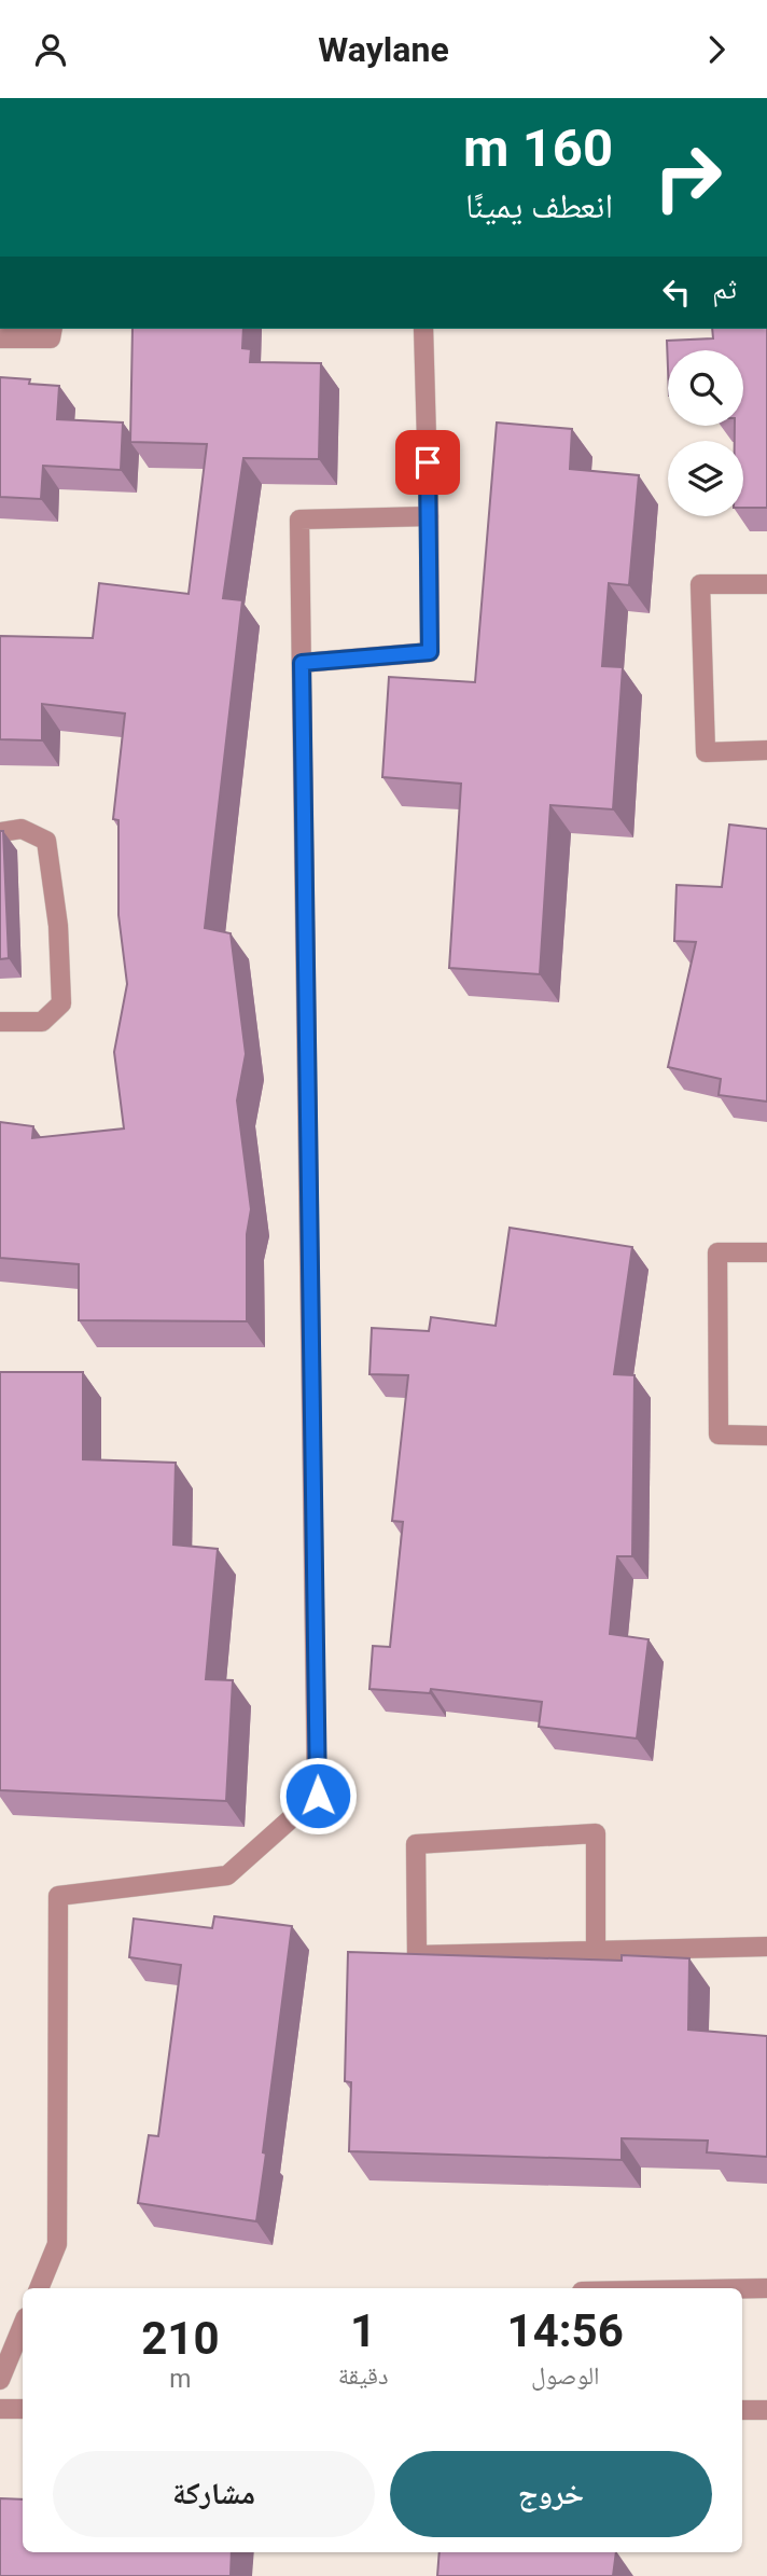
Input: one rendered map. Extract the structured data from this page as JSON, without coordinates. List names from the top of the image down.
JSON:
{
  "page": {
    "header": "Waylane",
    "turn": ["160 m", "انعطف يمينًا"],
    "then": "ثم",
    "eta": [
      "14:56",
      "الوصول",
      "1",
      "دقيقة",
      "210",
      "m"
    ],
    "buttons": ["خروج", "مشاركة"]
  }
}
